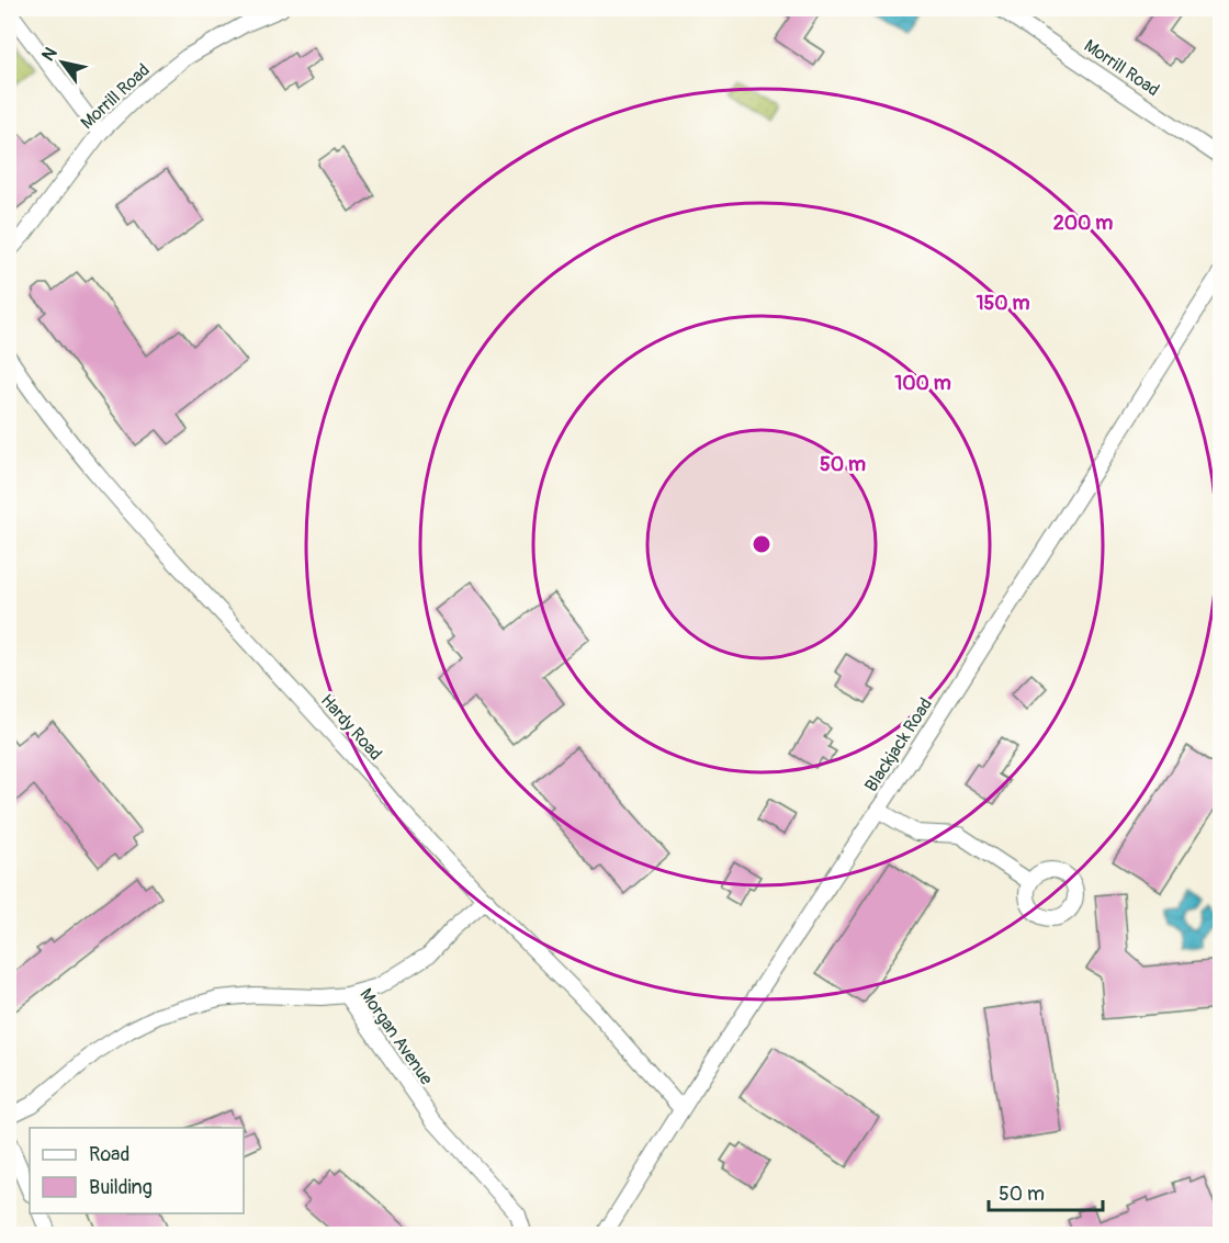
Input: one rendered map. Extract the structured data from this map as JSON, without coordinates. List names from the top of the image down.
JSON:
{
  "streets": {
    "street": [
      "Morrill Road",
      "Hardy Road",
      "Blackjack Road",
      "Morgan Avenue"
    ]
  },
  "crossings": [
    ["Hardy Road", "Blackjack Road"]
  ],
  "legend": ["Road", "Building"],
  "scale_bar": "50 m",
  "north": "top left",
  "rings": [
    "200 m",
    "150 m",
    "100 m",
    "50 m"
  ]
}
